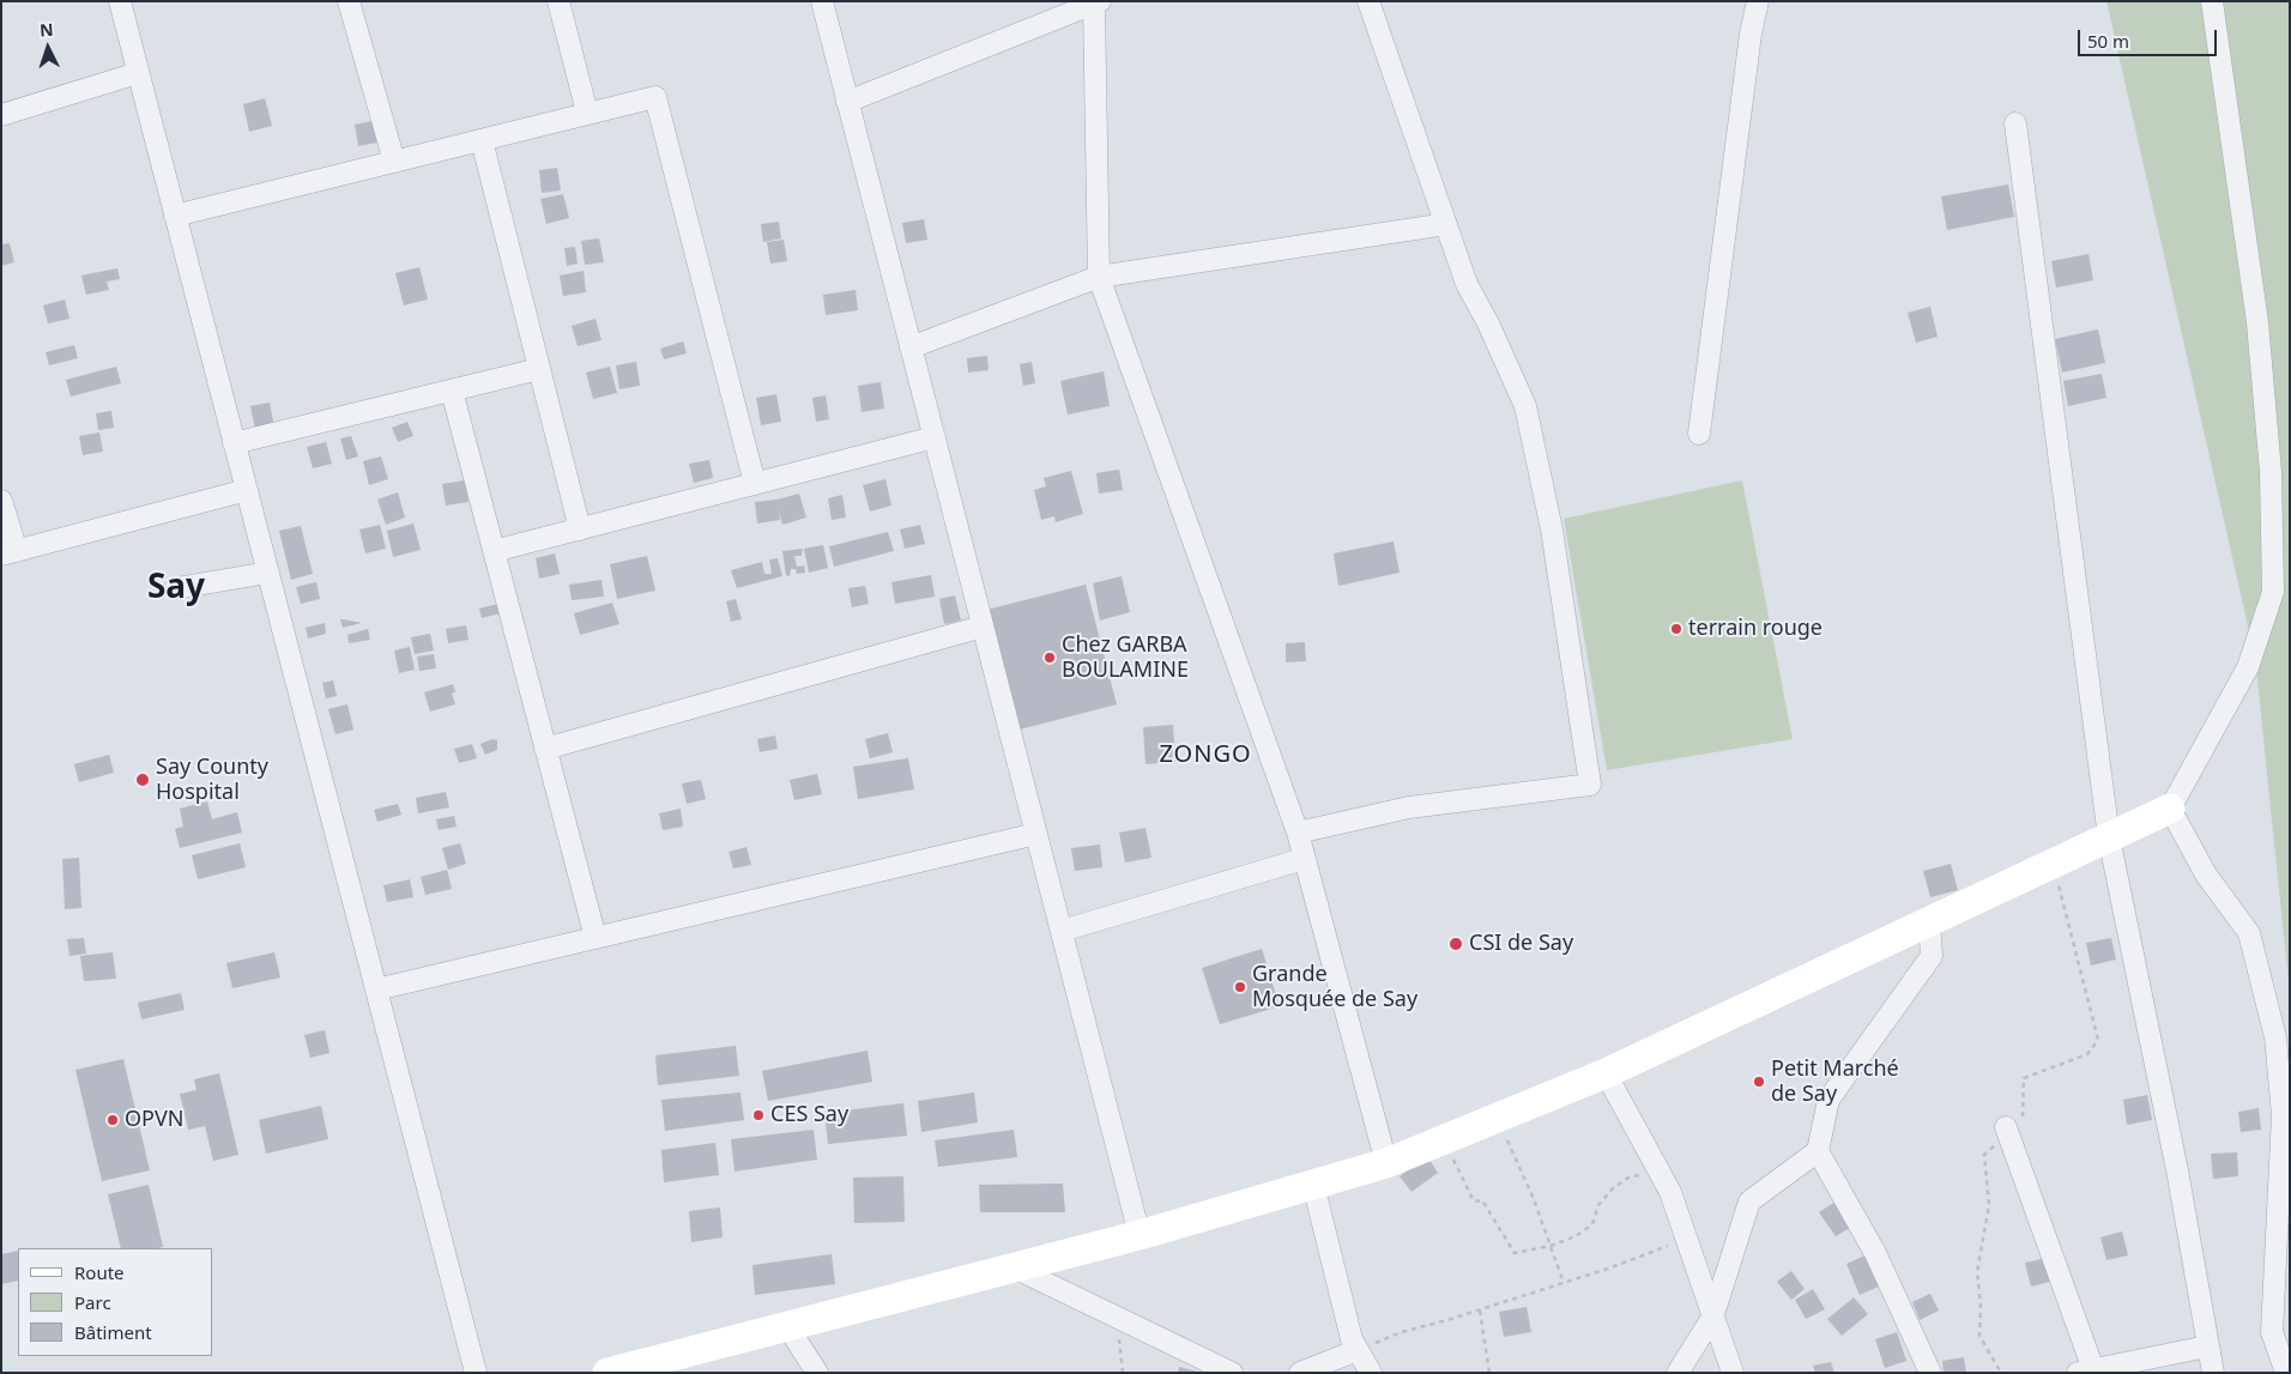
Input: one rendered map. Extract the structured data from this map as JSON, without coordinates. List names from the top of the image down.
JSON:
{
  "districts": ["Say", "ZONGO"],
  "places": [
    "terrain rouge",
    "Chez GARBA BOULAMINE",
    "Say County Hospital",
    "CSI de Say",
    "Grande Mosquée de Say",
    "Petit Marché de Say",
    "CES Say",
    "OPVN"
  ],
  "legend": ["Route", "Parc", "Bâtiment"],
  "scale_bar": "50 m",
  "north": "top"
}
